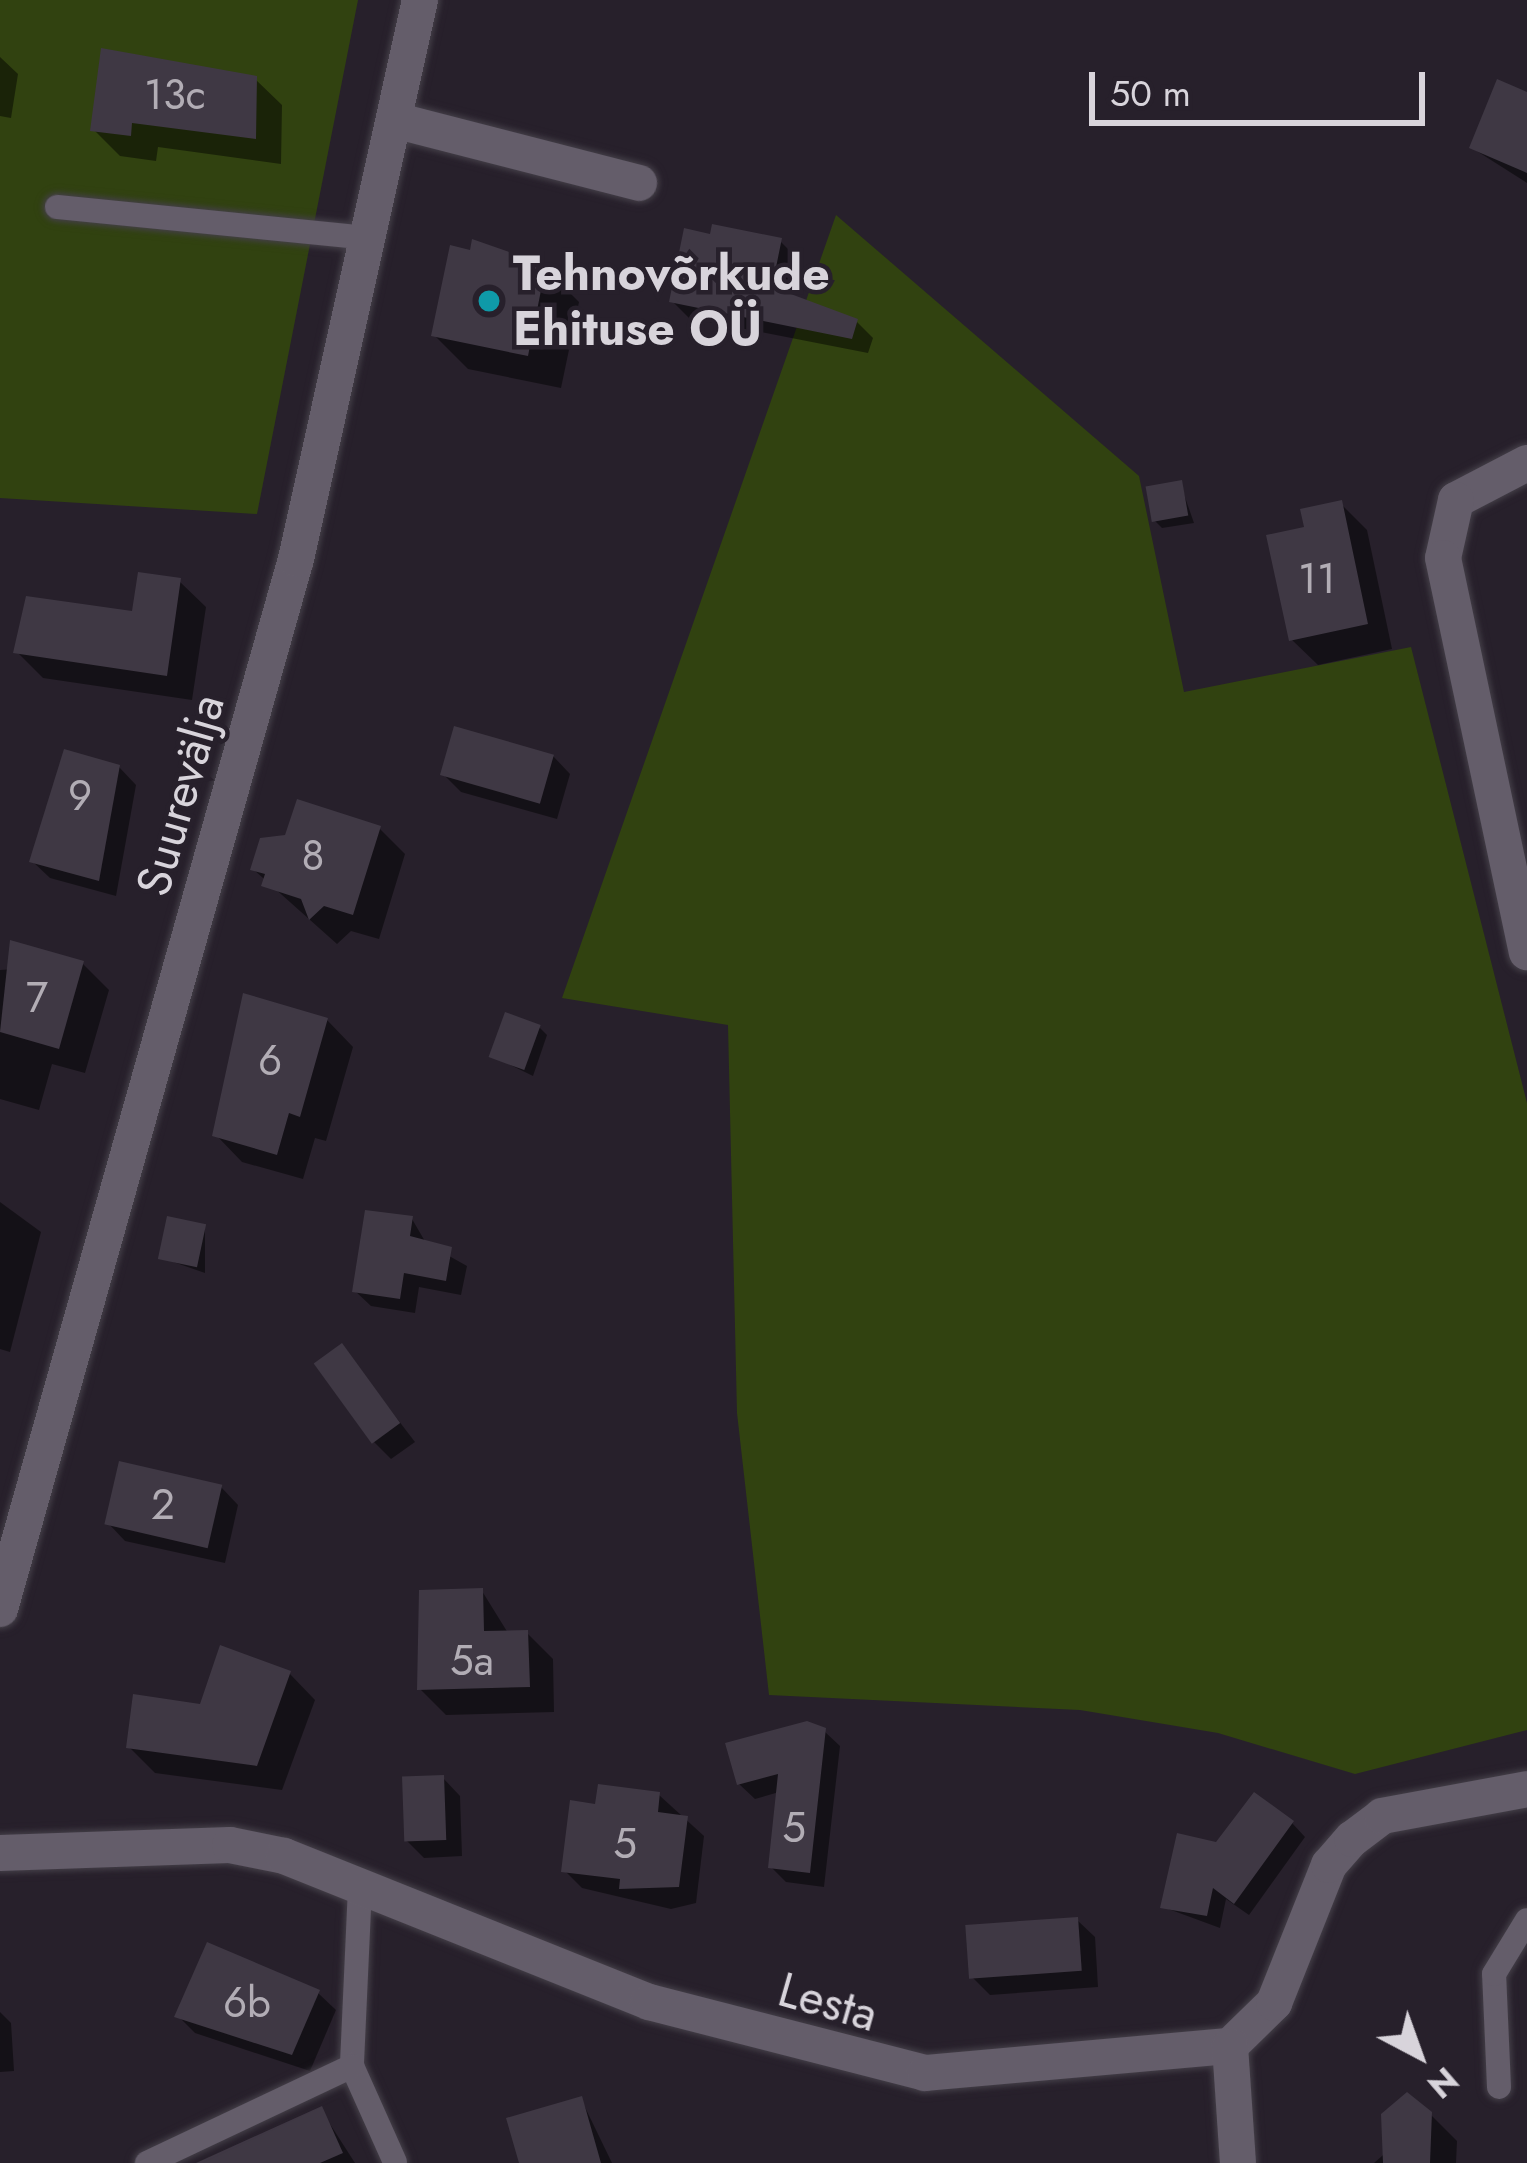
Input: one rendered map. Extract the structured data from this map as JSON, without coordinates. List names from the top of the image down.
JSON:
{
  "streets": {
    "street": ["Suurevälja", "Lesta"]
  },
  "places": ["Tehnovõrkude Ehituse OÜ"],
  "house_numbers": [
    "13c",
    "11",
    "9",
    "8",
    "7",
    "6",
    "2",
    "5a",
    "5",
    "5",
    "6b"
  ],
  "scale_bar": "50 m",
  "north": "bottom right"
}
